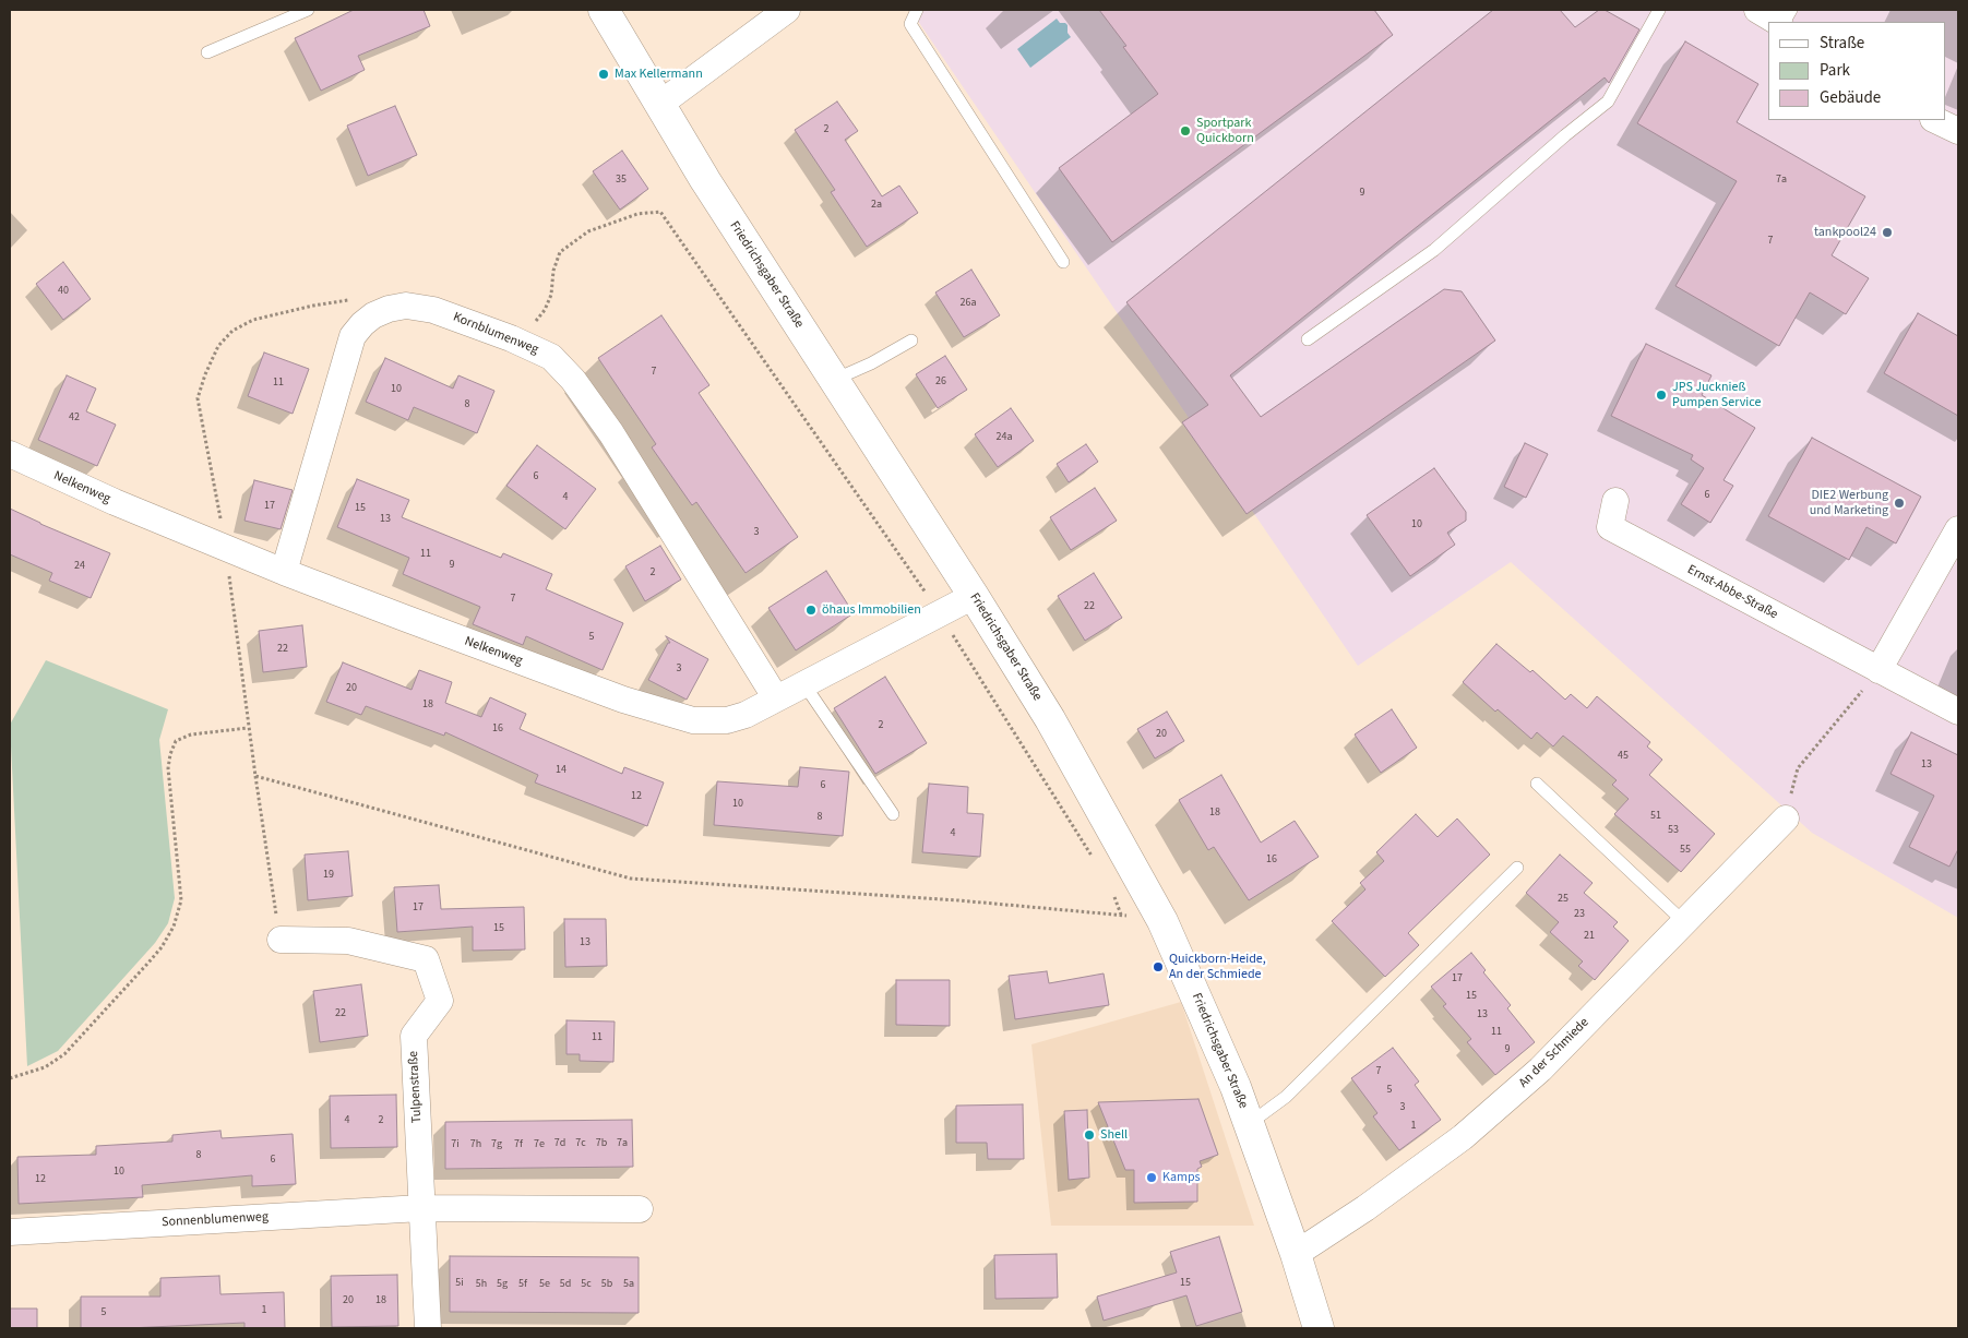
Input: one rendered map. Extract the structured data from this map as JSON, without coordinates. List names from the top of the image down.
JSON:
{
  "streets": {
    "main road": ["Friedrichsgaber Straße"],
    "street": [
      "Kornblumenweg",
      "Nelkenweg",
      "Ernst-Abbe-Straße",
      "An der Schmiede",
      "Tulpenstraße",
      "Sonnenblumenweg"
    ]
  },
  "crossings": [
    ["Friedrichsgaber Straße", "Nelkenweg"],
    ["Friedrichsgaber Straße", "An der Schmiede"],
    ["Kornblumenweg", "Nelkenweg"],
    ["Tulpenstraße", "Sonnenblumenweg"]
  ],
  "places": [
    "Max Kellermann",
    "Sportpark Quickborn",
    "tankpool24",
    "JPS Jucknieß Pumpen Service",
    "DIE2 Werbung und Marketing",
    "öhaus Immobilien",
    "Quickborn-Heide, An der Schmiede",
    "Shell",
    "Kamps"
  ],
  "house_numbers": [
    "2",
    "35",
    "7a",
    "9",
    "2a",
    "7",
    "40",
    "26a",
    "7",
    "26",
    "11",
    "10",
    "8",
    "42",
    "24a",
    "6",
    "6",
    "4",
    "17",
    "15",
    "13",
    "10",
    "3",
    "11",
    "9",
    "24",
    "2",
    "7",
    "22",
    "5",
    "22",
    "3",
    "20",
    "18",
    "2",
    "16",
    "20",
    "45",
    "13",
    "14",
    "6",
    "12",
    "10",
    "18",
    "51",
    "8",
    "53",
    "4",
    "55",
    "16",
    "19",
    "25",
    "17",
    "23",
    "15",
    "21",
    "13",
    "17",
    "15",
    "22",
    "13",
    "11",
    "11",
    "9",
    "7",
    "5",
    "3",
    "4",
    "2",
    "1",
    "7d",
    "7c",
    "7b",
    "7a",
    "7i",
    "7h",
    "7g",
    "7f",
    "7e",
    "8",
    "6",
    "10",
    "12",
    "5i",
    "15",
    "5h",
    "5g",
    "5f",
    "5e",
    "5d",
    "5c",
    "5b",
    "5a",
    "20",
    "18",
    "1",
    "5"
  ],
  "legend": ["Straße", "Park", "Gebäude"]
}
